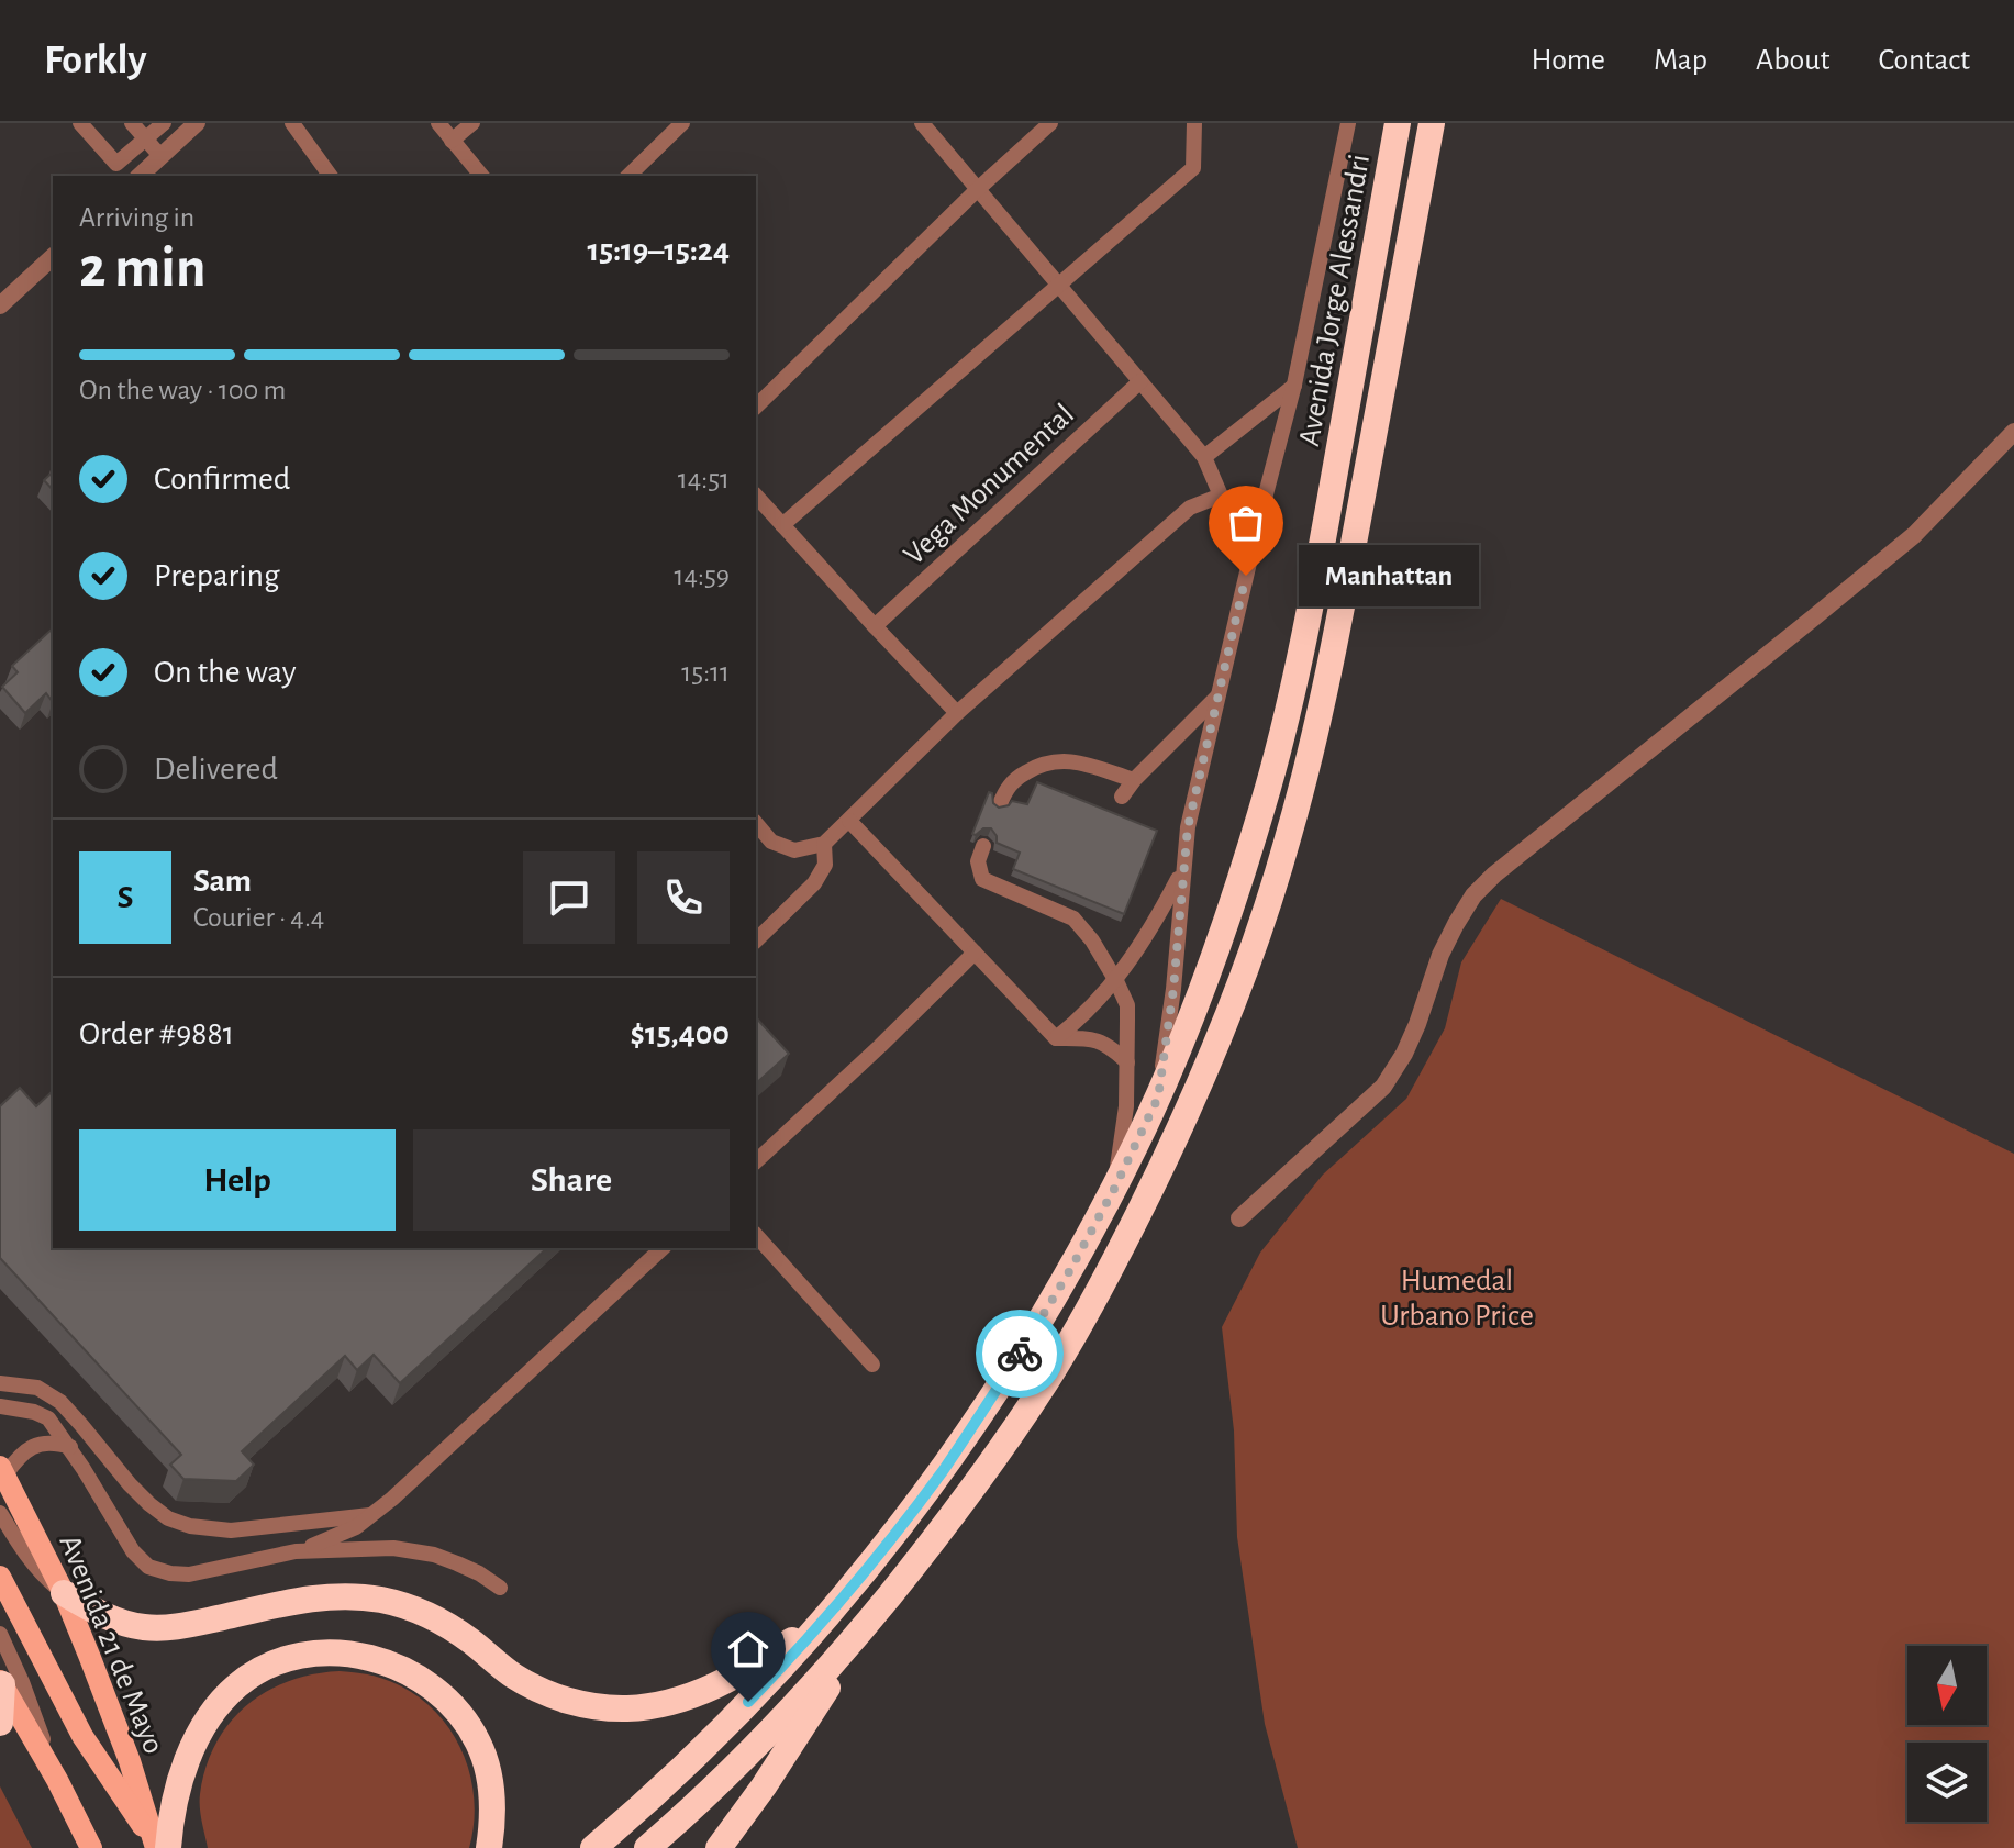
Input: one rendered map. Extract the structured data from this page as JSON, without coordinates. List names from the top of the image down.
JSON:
{
  "streets": {
    "highway": ["Avenida Jorge Alessandri"],
    "main road": ["Avenida 21 de Mayo"],
    "lane": ["Vega Monumental"]
  },
  "parks": ["Humedal Urbano Price"],
  "places": ["Manhattan"],
  "north": "bottom",
  "page": {
    "header": "Forkly",
    "nav": [
      "Home",
      "Map",
      "About",
      "Contact"
    ],
    "heading": ["2 min", "Arriving in", "15:19–15:24"],
    "panel": [
      "Sam",
      "Courier · 4.4",
      "Order #9881",
      "$15,400"
    ],
    "bar": "On the way · 100 m",
    "list": [
      ["Confirmed", "14:51"],
      ["Preparing", "14:59"],
      ["On the way", "15:11"],
      "Delivered"
    ],
    "bubble": "Manhattan",
    "round": "S",
    "buttons": ["Help", "Share"]
  }
}
